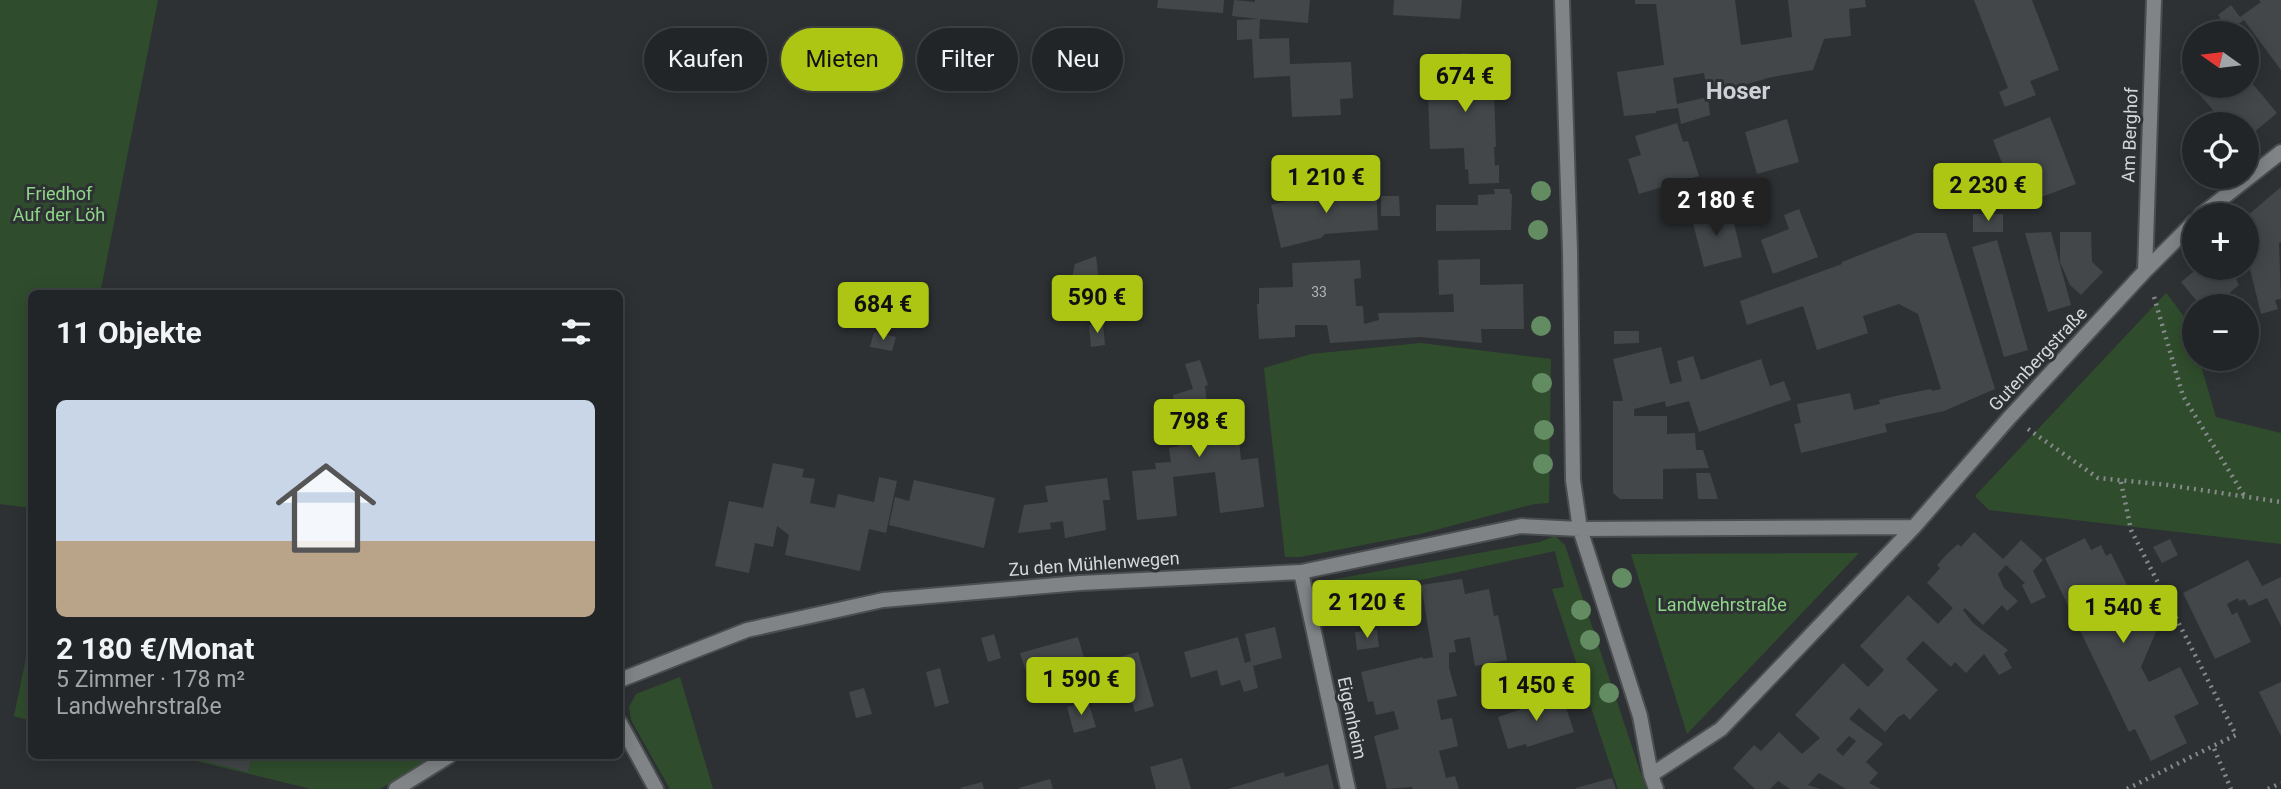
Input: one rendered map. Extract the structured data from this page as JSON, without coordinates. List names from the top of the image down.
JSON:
{
  "streets": {
    "street": [
      "Am Berghof",
      "Gutenbergstraße",
      "Zu den Mühlenwegen",
      "Eigenheim"
    ]
  },
  "crossings": [
    ["Am Berghof", "Gutenbergstraße"],
    ["Zu den Mühlenwegen", "Eigenheim"]
  ],
  "districts": ["Hoser"],
  "parks": ["Friedhof Auf der Löh", "Landwehrstraße"],
  "house_numbers": ["33"],
  "north": "left",
  "page": {
    "map_buttons": ["+", "−"],
    "chip": [
      "Kaufen",
      "Mieten",
      "Filter",
      "Neu"
    ],
    "price": [
      "674 €",
      "1 210 €",
      "2 230 €",
      "2 180 €",
      "590 €",
      "684 €",
      "798 €",
      "2 120 €",
      "1 540 €",
      "1 590 €",
      "1 450 €"
    ],
    "heading": "11 Objekte",
    "list": [
      {
        "name": "2 180 €/Monat",
        "note": "5 Zimmer · 178 m² · Landwehrstraße"
      }
    ]
  }
}
